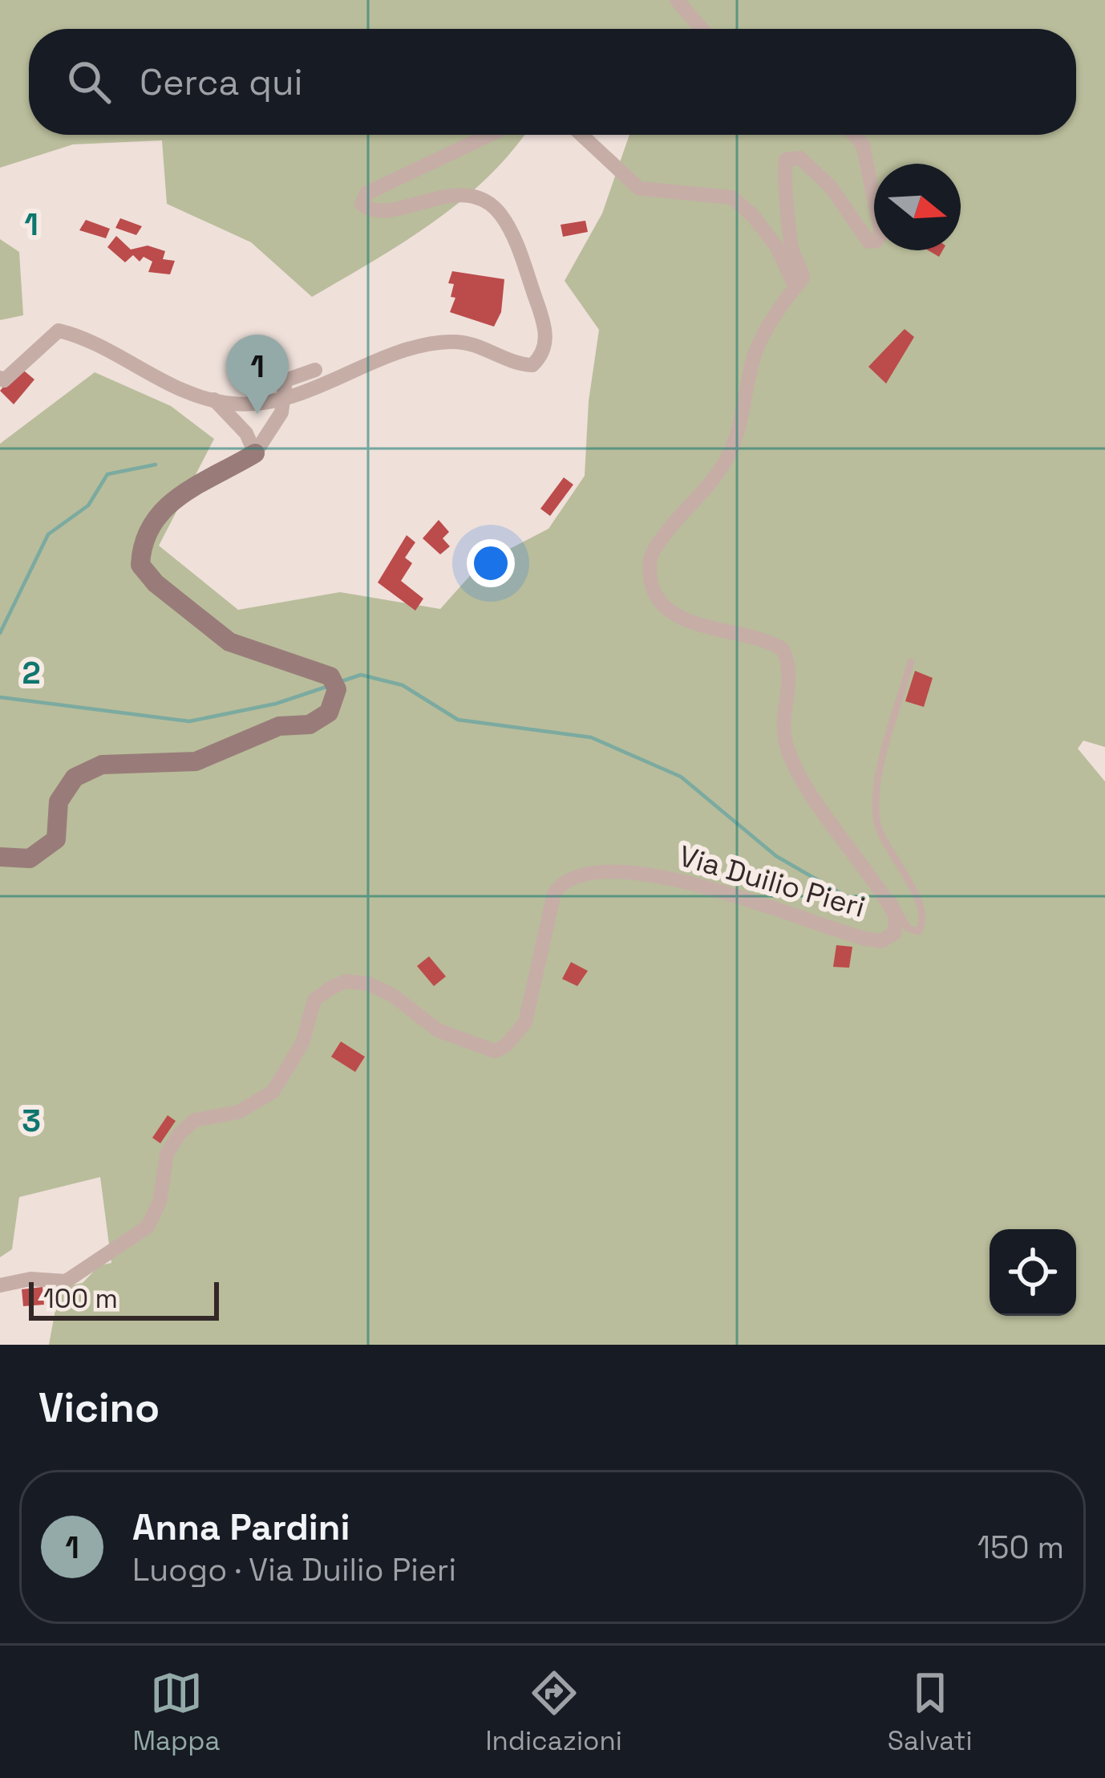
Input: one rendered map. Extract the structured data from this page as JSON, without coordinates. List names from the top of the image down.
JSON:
{
  "streets": {
    "street": ["Via Duilio Pieri"]
  },
  "scale_bar": "100 m",
  "north": "right",
  "page": {
    "search": "Cerca qui",
    "pins": "1",
    "scale": "100 m",
    "heading": "Vicino",
    "list": [
      {
        "mark": "1",
        "name": "Anna Pardini",
        "note": "Luogo · Via Duilio Pieri",
        "value": "150 m"
      }
    ],
    "nav": ["Mappa", "Indicazioni", "Salvati"]
  },
  "grid": {
    "rows": ["1", "2", "3"]
  }
}
